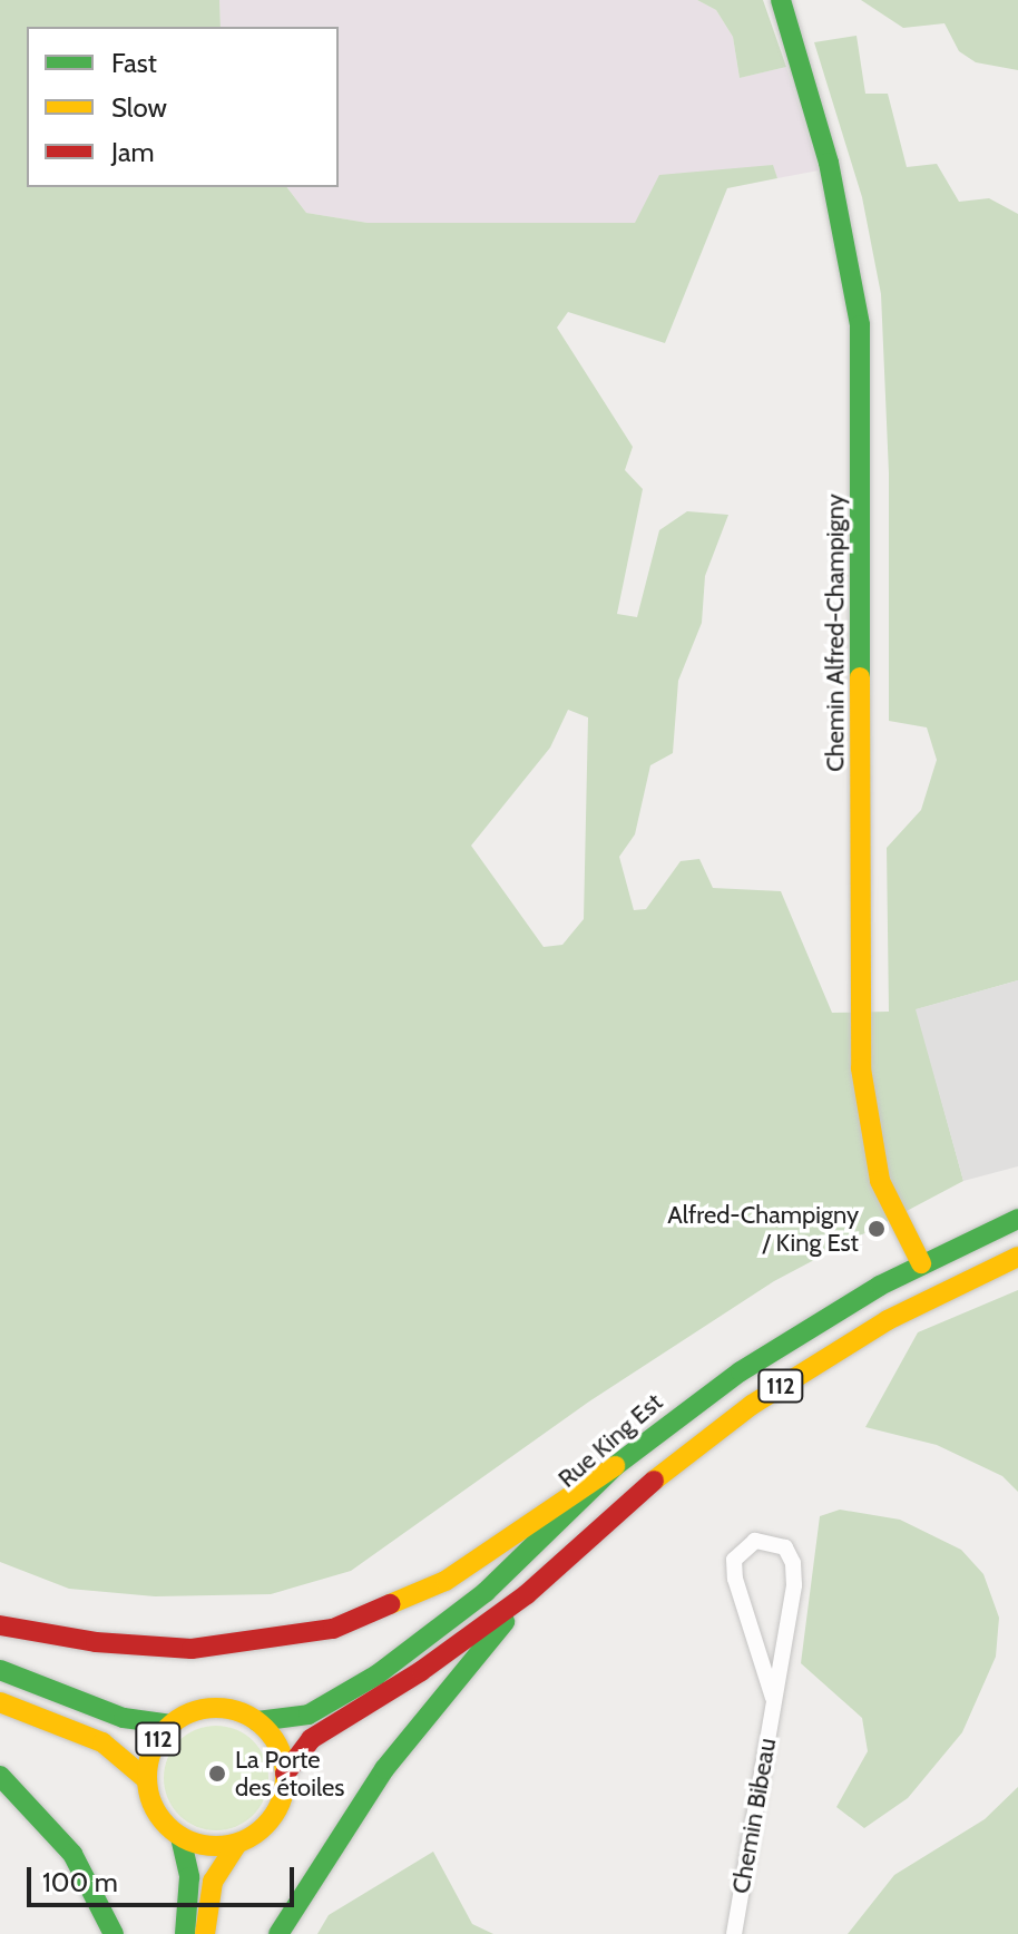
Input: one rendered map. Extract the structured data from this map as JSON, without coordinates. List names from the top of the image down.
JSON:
{
  "streets": {
    "main road": ["Chemin Alfred-Champigny", "112", "Rue King Est"],
    "street": ["Chemin Bibeau"]
  },
  "crossings": [
    ["Chemin Alfred-Champigny", "Rue King Est"],
    ["112", "Rue King Est"]
  ],
  "places": ["Alfred-Champigny / King Est", "La Porte des étoiles"],
  "legend": ["Fast", "Slow", "Jam"],
  "scale_bar": "100 m"
}
